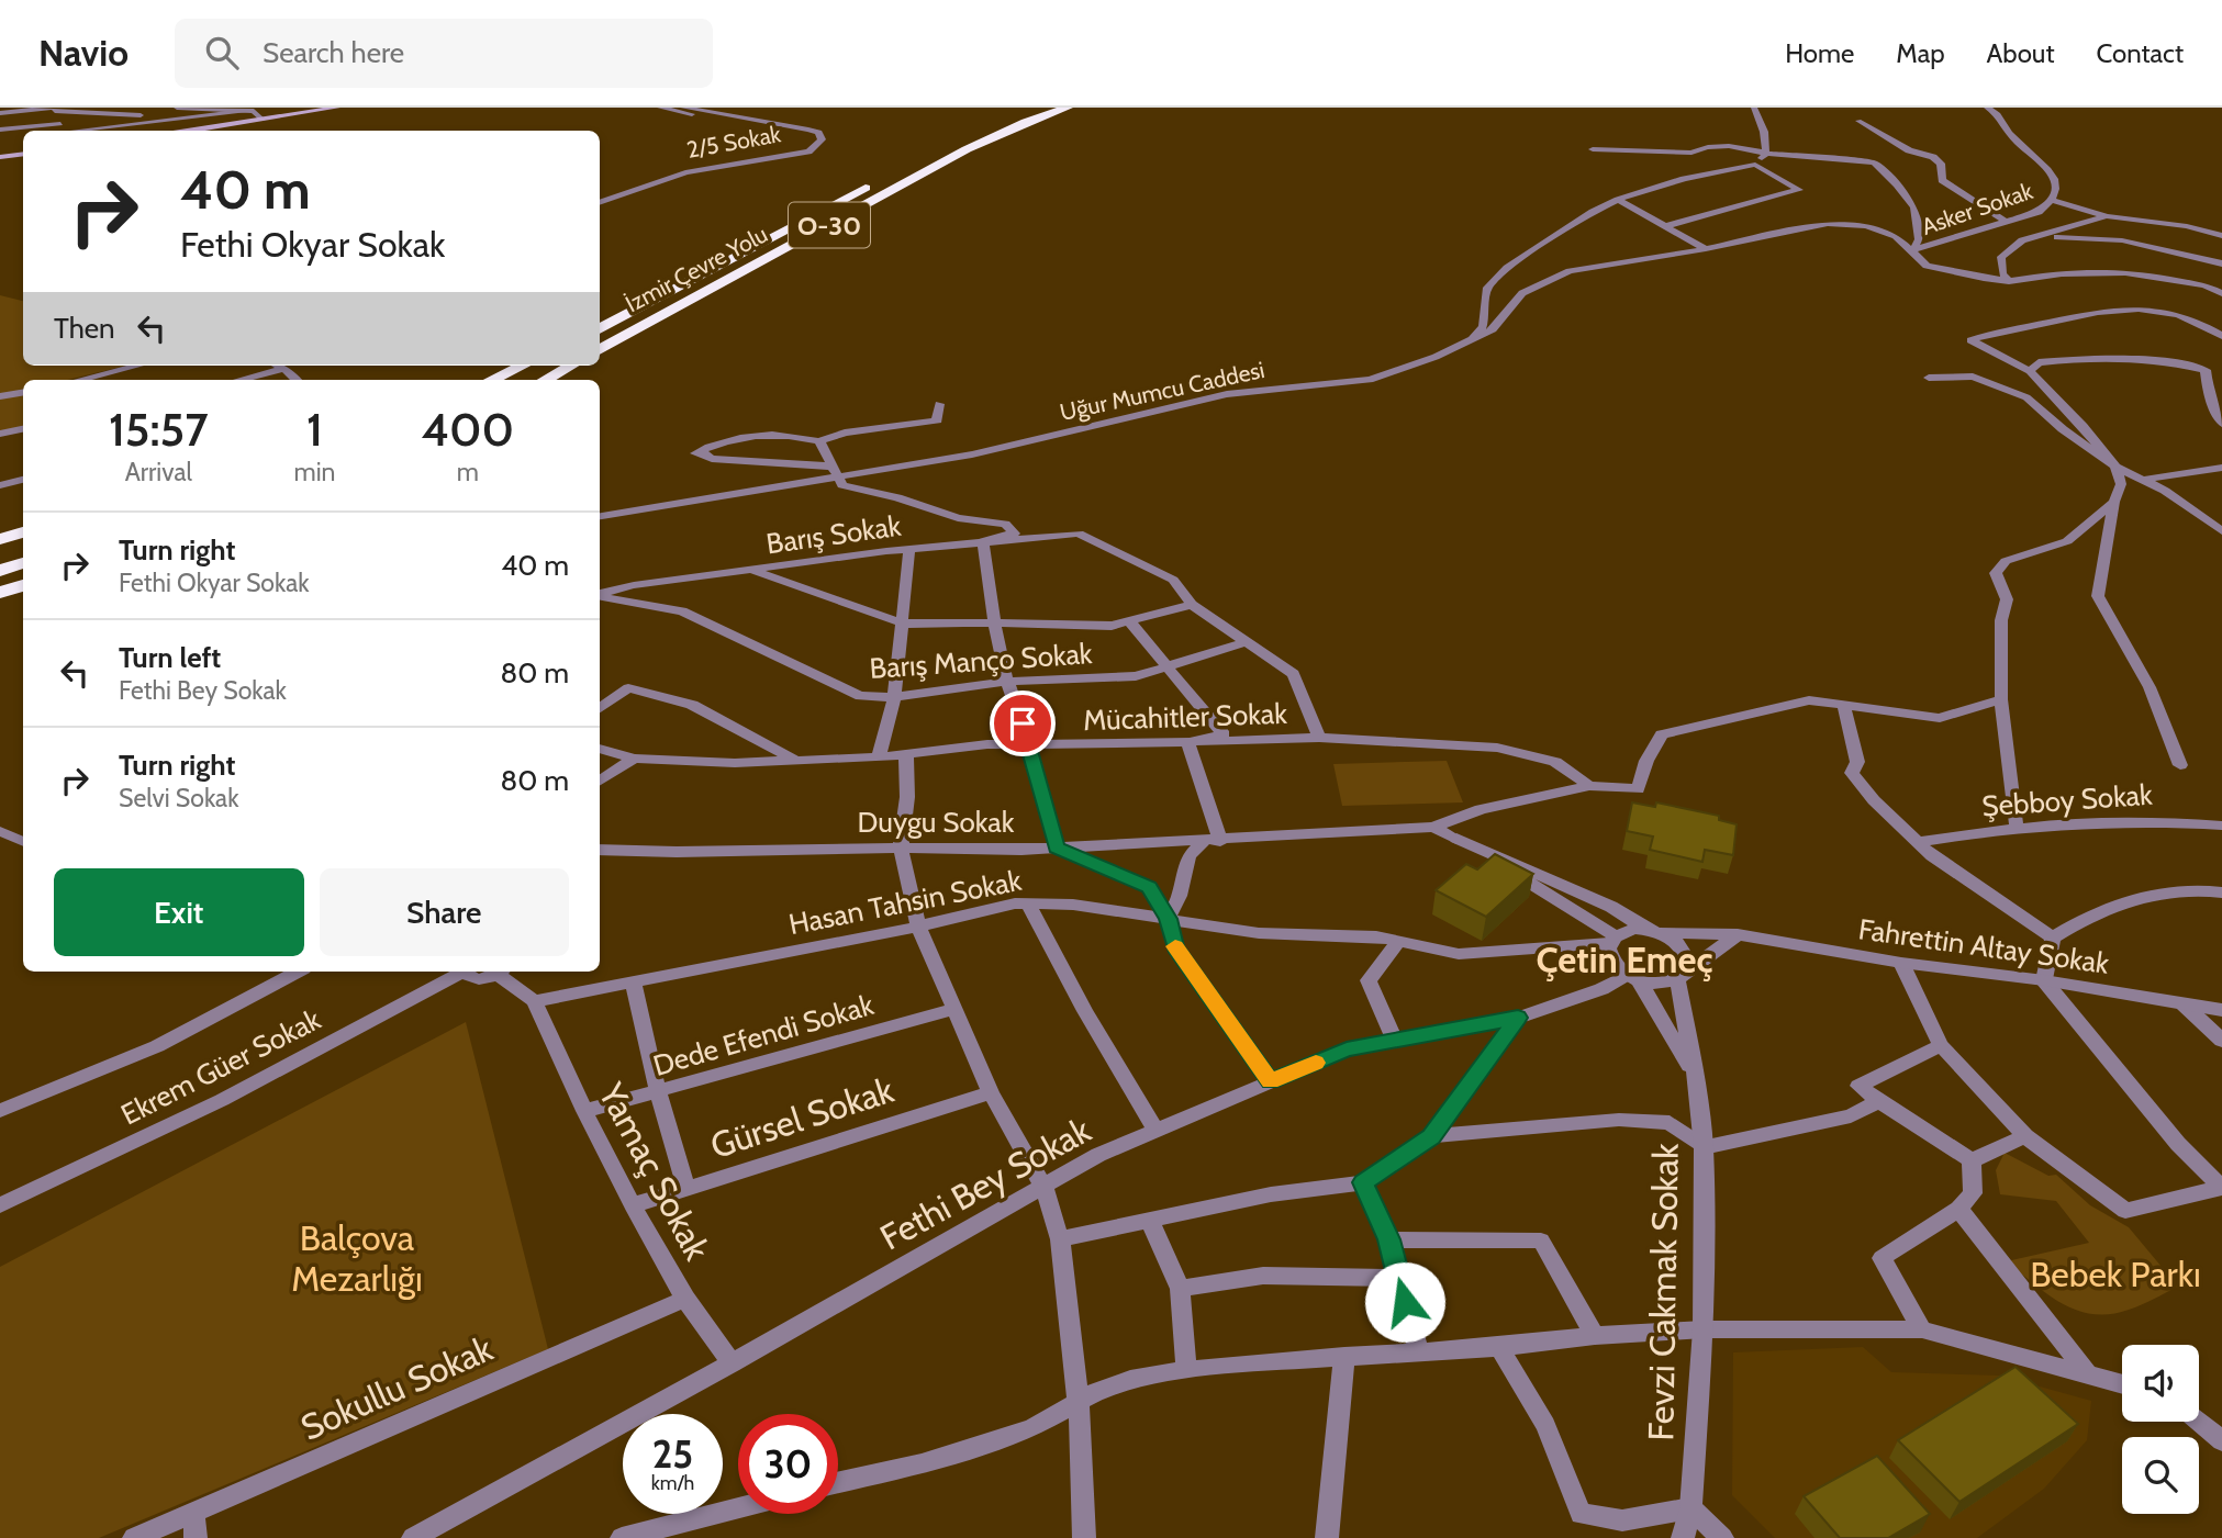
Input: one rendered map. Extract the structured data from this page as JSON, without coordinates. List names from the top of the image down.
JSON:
{
  "streets": {
    "highway": ["O-30", "İzmir Çevre Yolu"],
    "street": [
      "2/5 Sokak",
      "Asker Sokak",
      "Uğur Mumcu Caddesi",
      "Barış Sokak",
      "Barış Manço Sokak",
      "Mücahitler Sokak",
      "Şebboy Sokak",
      "Duygu Sokak",
      "Hasan Tahsin Sokak",
      "Fahrettin Altay Sokak",
      "Dede Efendi Sokak",
      "Ekrem Güer Sokak",
      "Gürsel Sokak",
      "Yamaç Sokak",
      "Fethi Bey Sokak",
      "Fevzi Cakmak Sokak",
      "Sokullu Sokak"
    ]
  },
  "crossings": [
    ["Asker Sokak", "Uğur Mumcu Caddesi"],
    ["Hasan Tahsin Sokak", "Fahrettin Altay Sokak"],
    ["Hasan Tahsin Sokak", "Yamaç Sokak"],
    ["Hasan Tahsin Sokak", "Fethi Bey Sokak"],
    ["Hasan Tahsin Sokak", "Fevzi Cakmak Sokak"],
    ["Fahrettin Altay Sokak", "Fethi Bey Sokak"],
    ["Fahrettin Altay Sokak", "Fevzi Cakmak Sokak"],
    ["Dede Efendi Sokak", "Yamaç Sokak"],
    ["Gürsel Sokak", "Yamaç Sokak"],
    ["Yamaç Sokak", "Fethi Bey Sokak"],
    ["Yamaç Sokak", "Sokullu Sokak"],
    ["Fethi Bey Sokak", "Fevzi Cakmak Sokak"]
  ],
  "districts": ["Çetin Emeç"],
  "parks": ["Balçova Mezarlığı", "Bebek Parkı"],
  "page": {
    "header": "Navio",
    "search": "Search here",
    "nav": [
      "Home",
      "Map",
      "About",
      "Contact"
    ],
    "turn": ["40 m", "Fethi Okyar Sokak"],
    "then": "Then",
    "eta": [
      "15:57",
      "Arrival",
      "1",
      "min",
      "400",
      "m"
    ],
    "list": [
      {
        "name": "Turn right",
        "note": "Fethi Okyar Sokak",
        "value": "40 m"
      },
      {
        "name": "Turn left",
        "note": "Fethi Bey Sokak",
        "value": "80 m"
      },
      {
        "name": "Turn right",
        "note": "Selvi Sokak",
        "value": "80 m"
      }
    ],
    "buttons": ["Exit", "Share"],
    "speed": "25 km/h",
    "limit": "30"
  }
}
